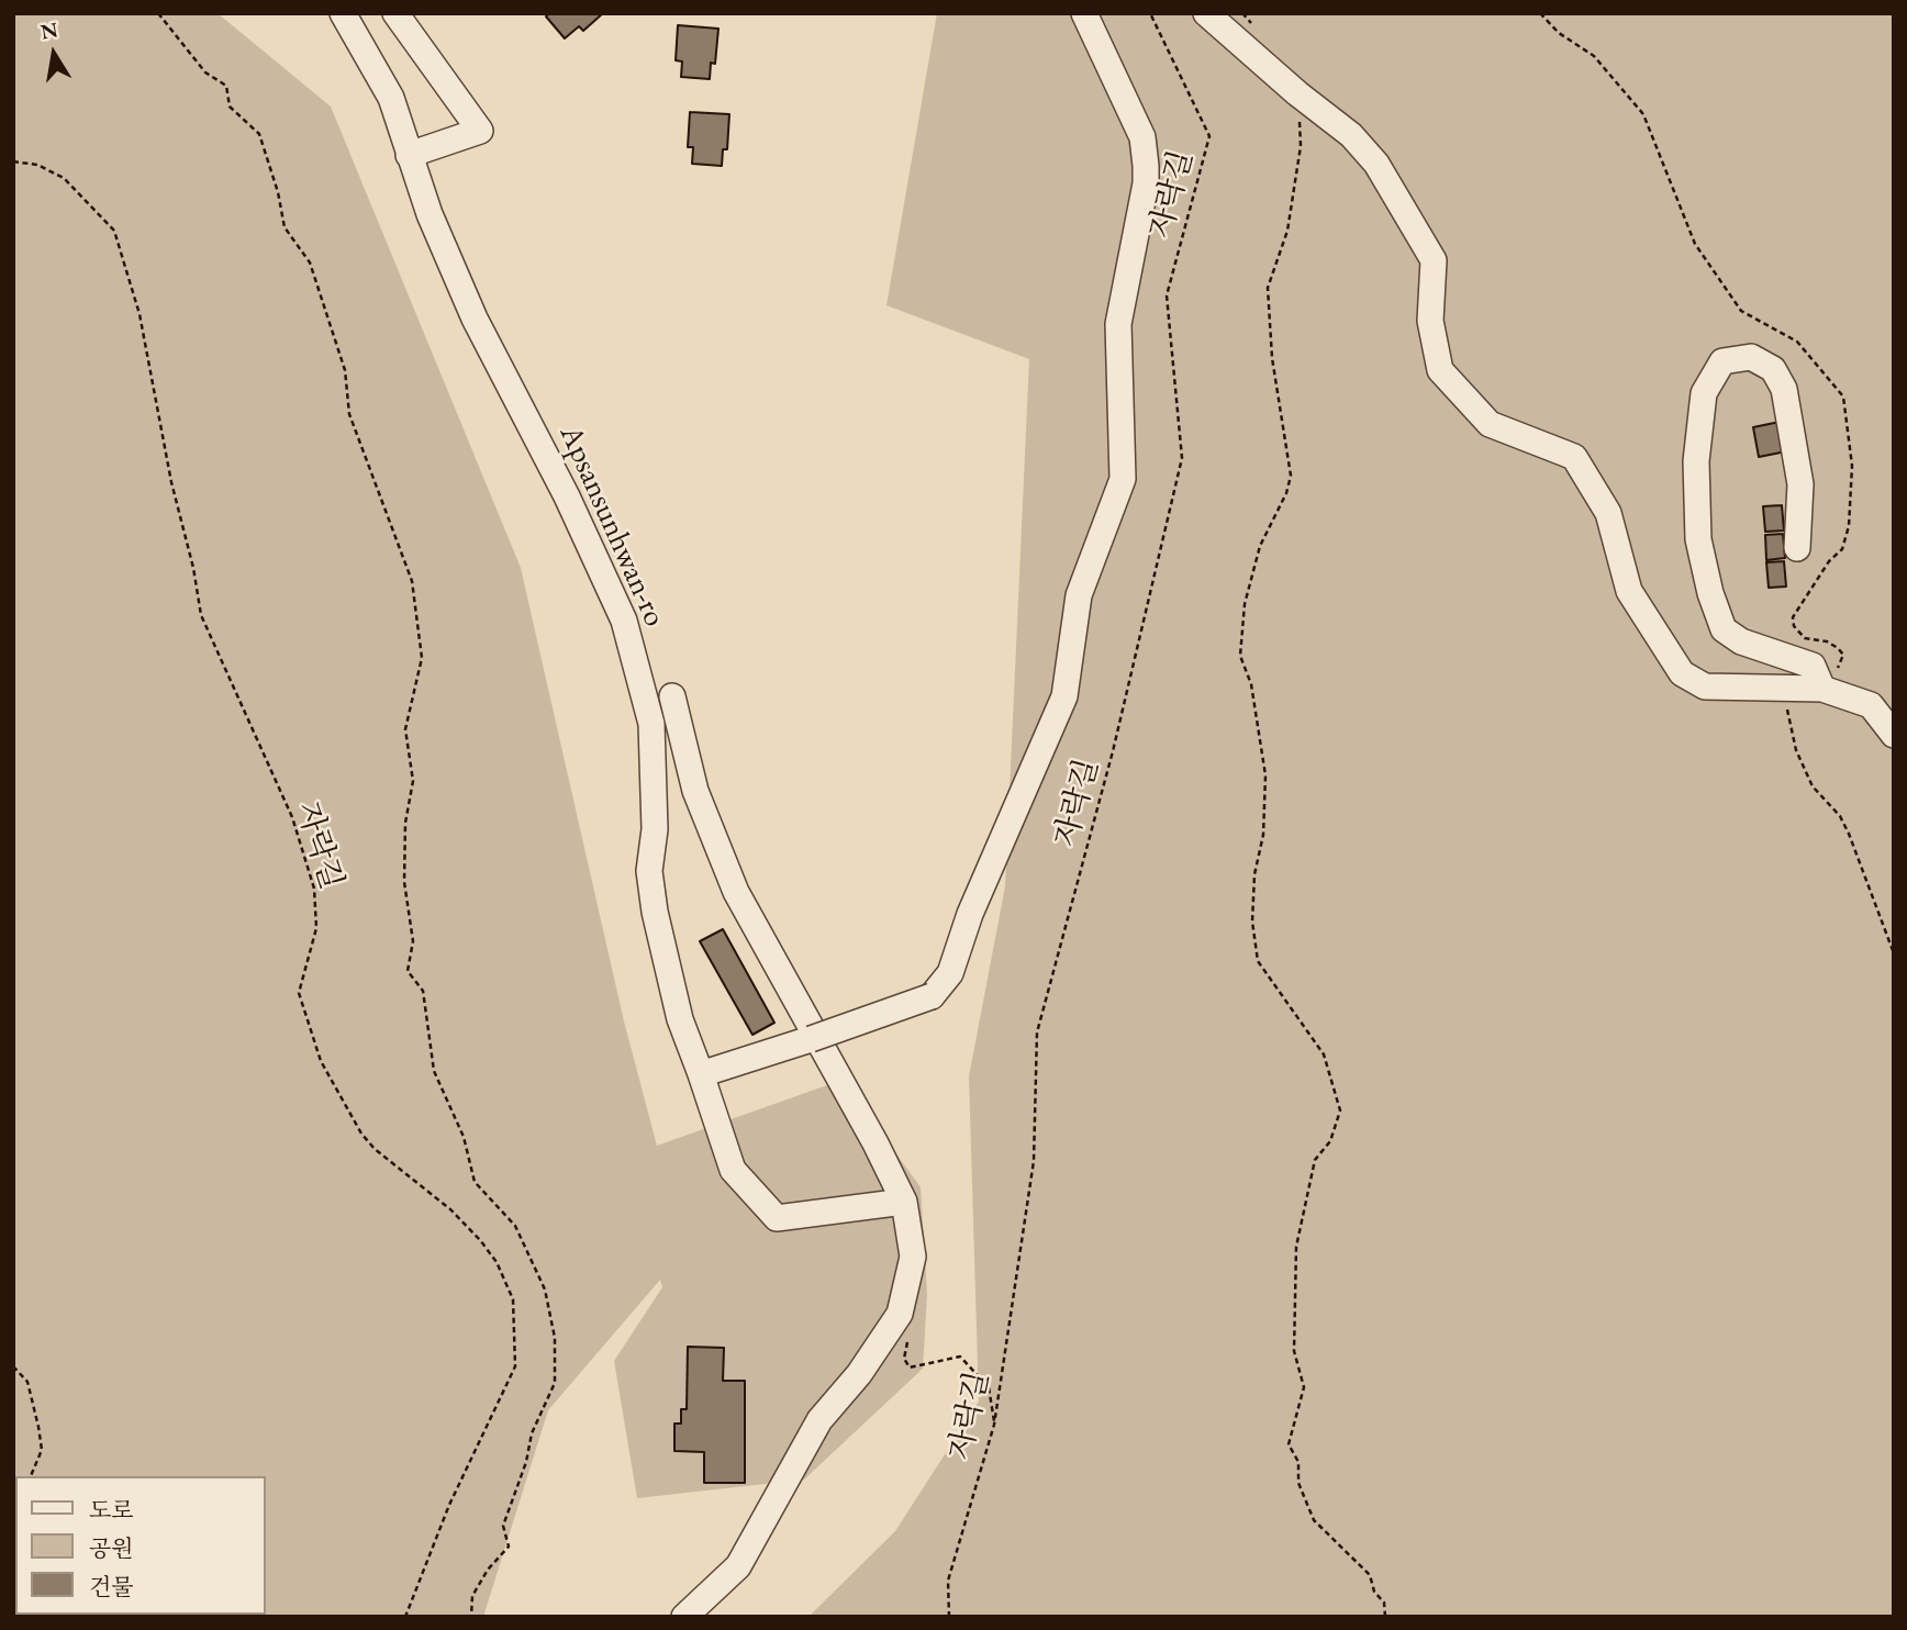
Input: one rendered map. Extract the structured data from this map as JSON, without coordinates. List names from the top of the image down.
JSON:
{
  "streets": {
    "street": ["Apsansunhwan-ro"],
    "path": ["자락길"]
  },
  "legend": ["도로", "공원", "건물"],
  "north": "top"
}
